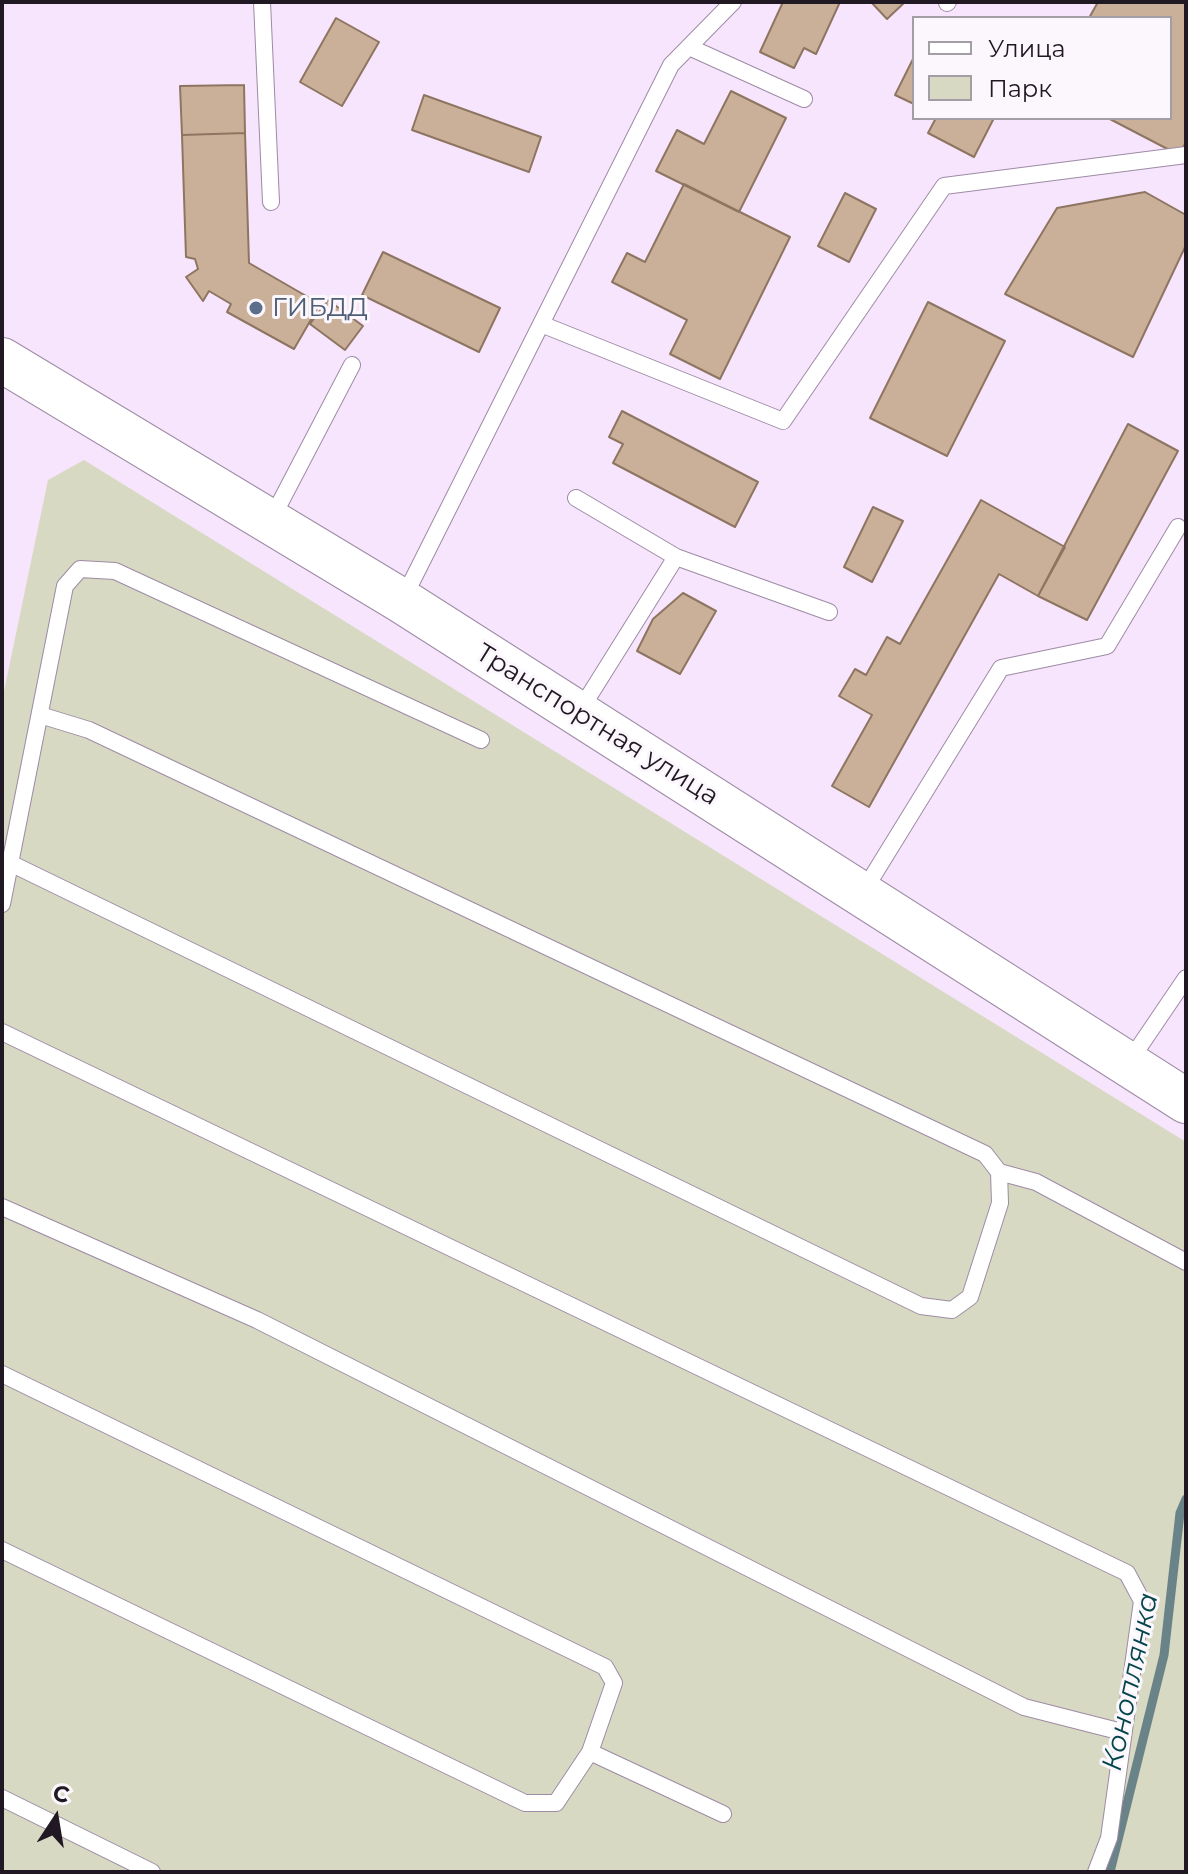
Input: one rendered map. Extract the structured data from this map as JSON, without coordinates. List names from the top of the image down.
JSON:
{
  "streets": {
    "main road": ["Транспортная улица"]
  },
  "water": ["Коноплянка"],
  "places": ["ГИБДД"],
  "legend": ["Улица", "Парк"],
  "north": "top"
}
